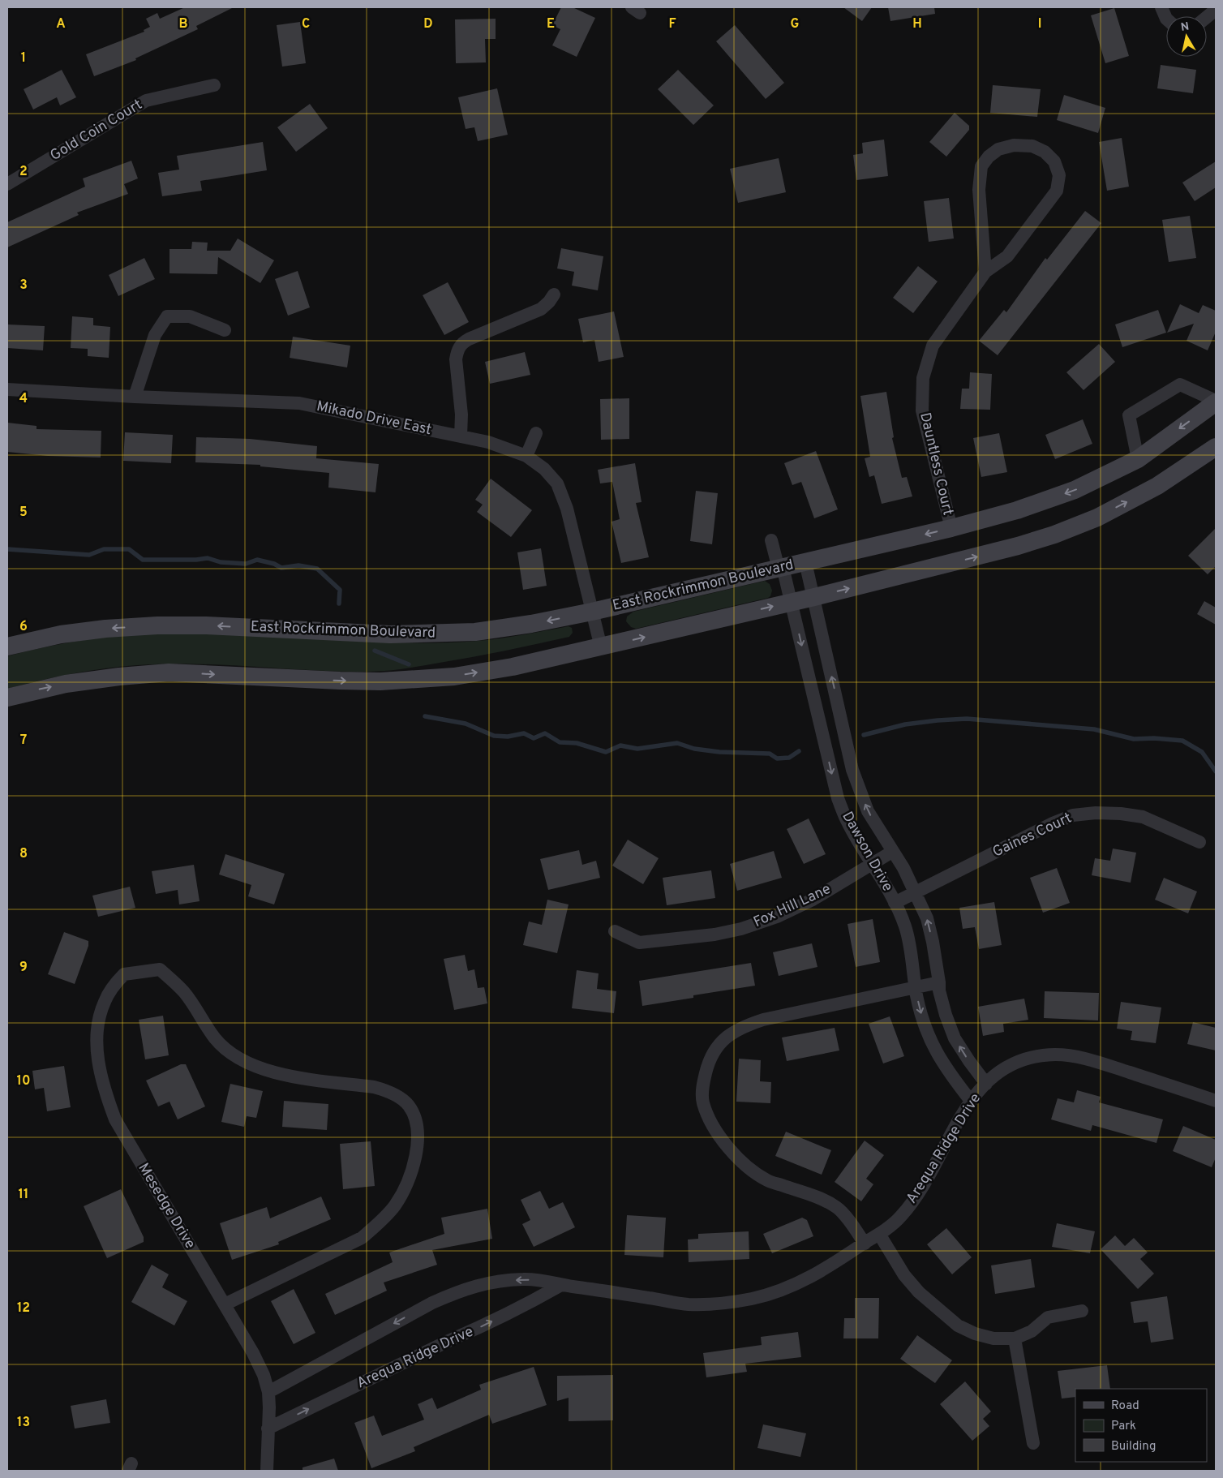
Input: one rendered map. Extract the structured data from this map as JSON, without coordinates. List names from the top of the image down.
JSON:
{
  "streets": {
    "main road": ["East Rockrimmon Boulevard"],
    "street": [
      "Gold Coin Court",
      "Mikado Drive East",
      "Dauntless Court",
      "Gaines Court",
      "Dawson Drive",
      "Fox Hill Lane",
      "Arequa Ridge Drive",
      "Mesedge Drive"
    ]
  },
  "crossings": [
    ["Mikado Drive East", "East Rockrimmon Boulevard"],
    ["Dauntless Court", "East Rockrimmon Boulevard"],
    ["East Rockrimmon Boulevard", "Dawson Drive"],
    ["Gaines Court", "Dawson Drive"],
    ["Dawson Drive", "Fox Hill Lane"],
    ["Dawson Drive", "Arequa Ridge Drive"],
    ["Arequa Ridge Drive", "Mesedge Drive"]
  ],
  "legend": ["Road", "Park", "Building"],
  "north": "top",
  "grid": {
    "columns": [
      "A",
      "B",
      "C",
      "D",
      "E",
      "F",
      "G",
      "H",
      "I"
    ],
    "rows": [
      "1",
      "2",
      "3",
      "4",
      "5",
      "6",
      "7",
      "8",
      "9",
      "10",
      "11",
      "12",
      "13"
    ]
  }
}
